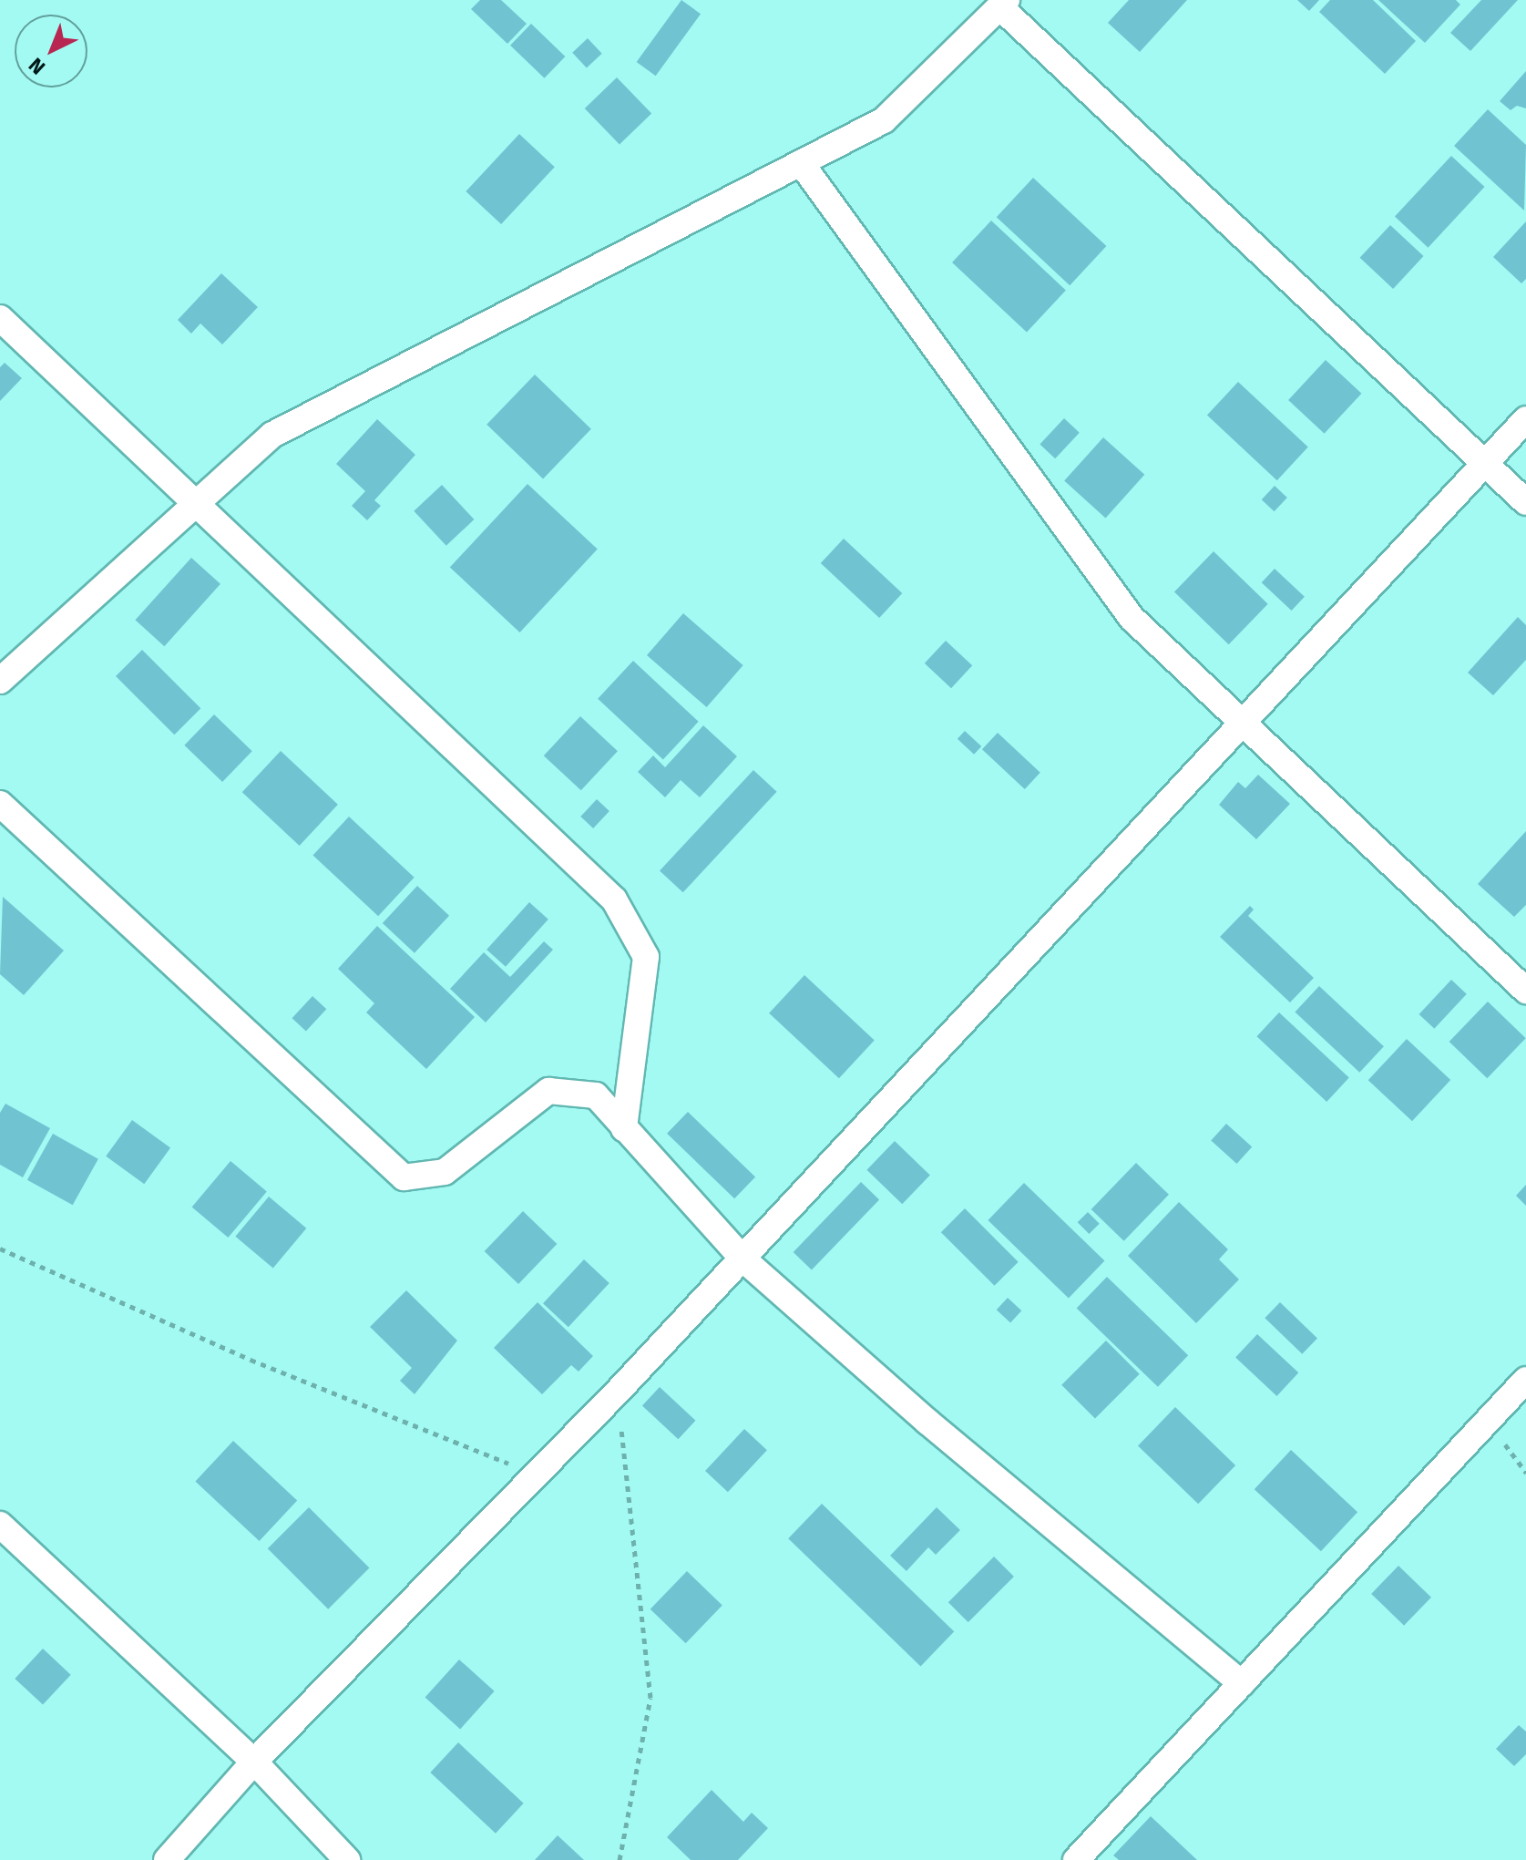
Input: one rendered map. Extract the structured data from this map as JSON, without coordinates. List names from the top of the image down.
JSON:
{
  "north": "bottom left"
}
